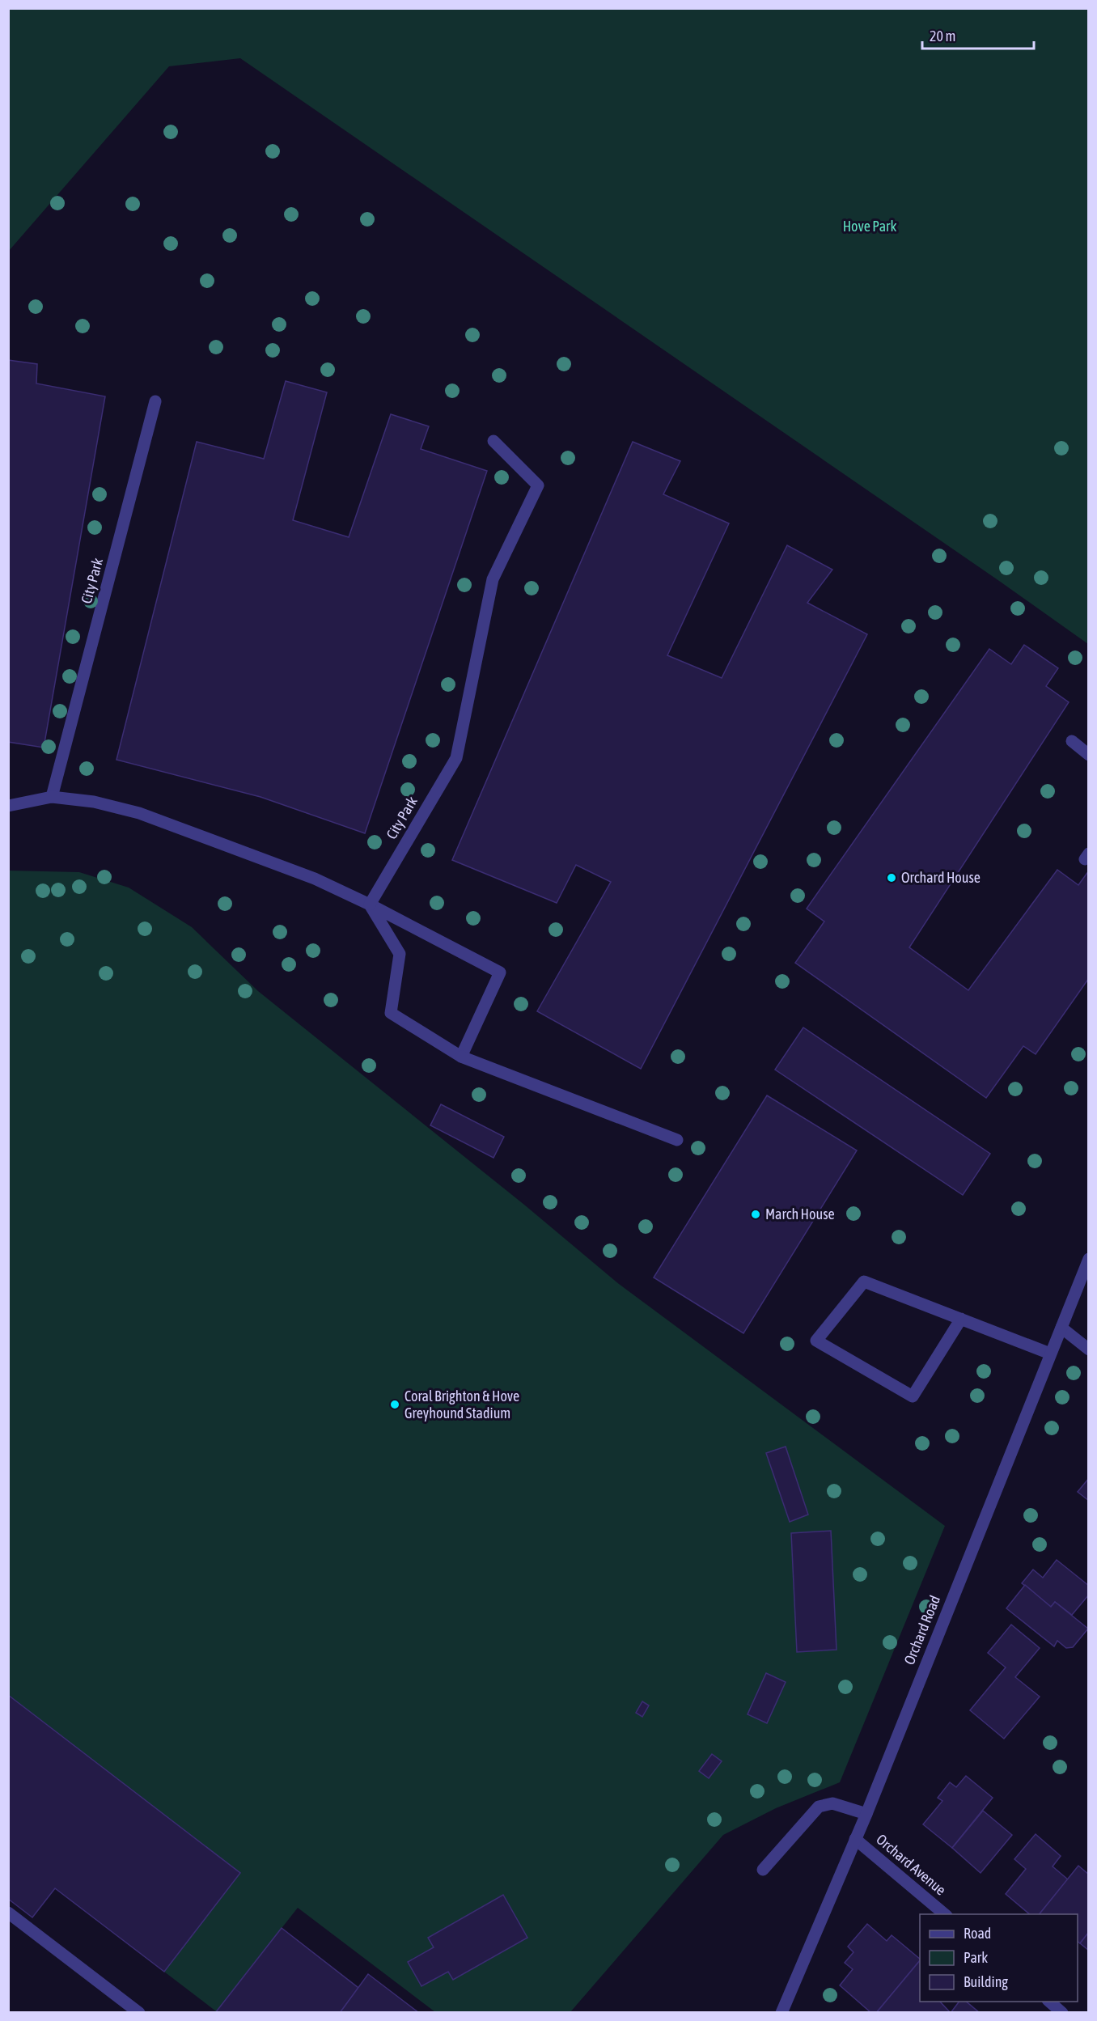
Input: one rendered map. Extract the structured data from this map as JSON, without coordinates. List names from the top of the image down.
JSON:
{
  "streets": {
    "street": ["City Park", "Orchard Road", "Orchard Avenue"]
  },
  "crossings": [
    ["Orchard Road", "Orchard Avenue"]
  ],
  "parks": ["Hove Park"],
  "places": ["Orchard House", "March House", "Coral Brighton & Hove Greyhound Stadium"],
  "legend": ["Road", "Park", "Building"],
  "scale_bar": "20 m"
}
